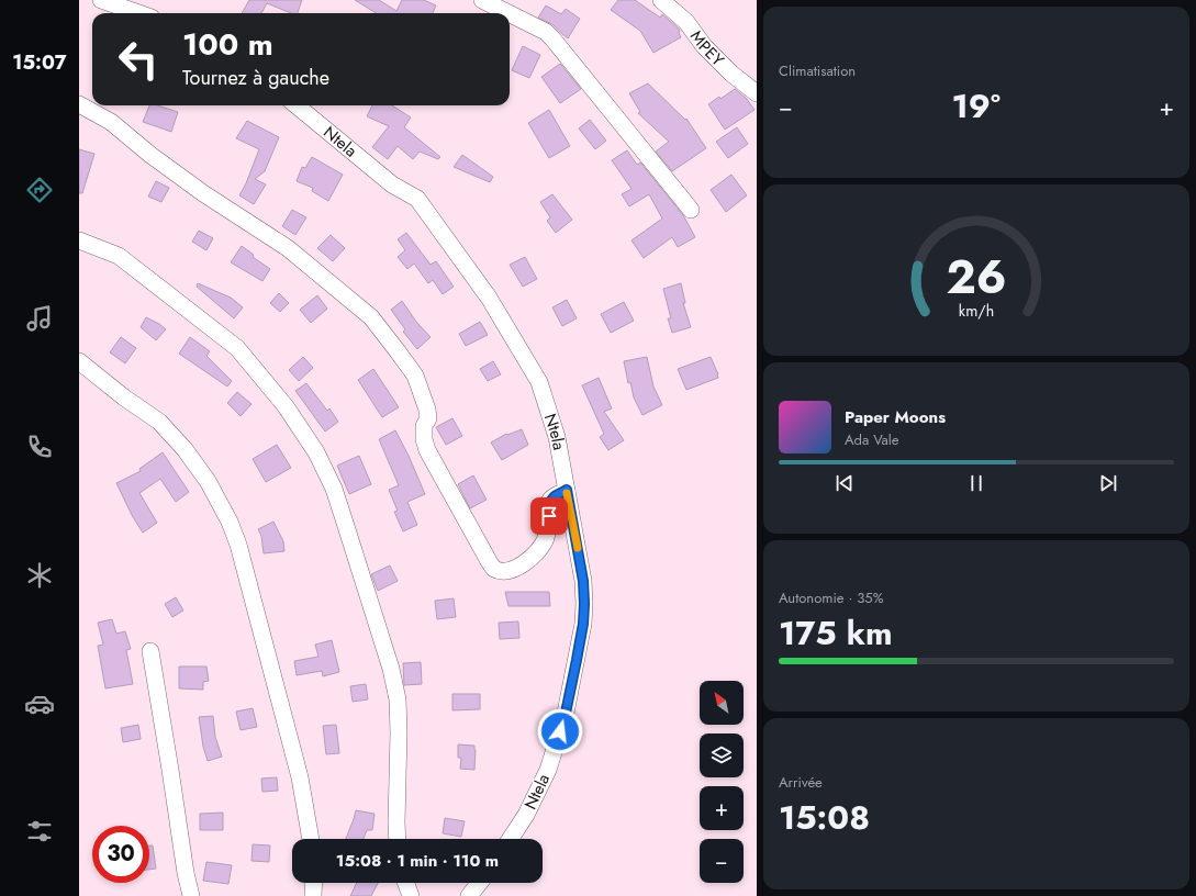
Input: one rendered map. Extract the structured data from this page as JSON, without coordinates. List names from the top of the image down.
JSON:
{
  "streets": {
    "street": ["MPEY", "Ntela"]
  },
  "north": "top left",
  "page": {
    "tabs": "15:07",
    "tile": [
      "Climatisation",
      ["Autonomie · 35%", "175 km"],
      ["Arrivée", "15:08"]
    ],
    "turn": ["100 m", "Tournez à gauche"],
    "heat": ["−", "19°", "+"],
    "song": ["Paper Moons", "Ada Vale"],
    "map_buttons": ["+", "−"],
    "limit": "30",
    "trip": "15:08 · 1 min · 110 m",
    "gauge": ["26", "km/h"]
  }
}
